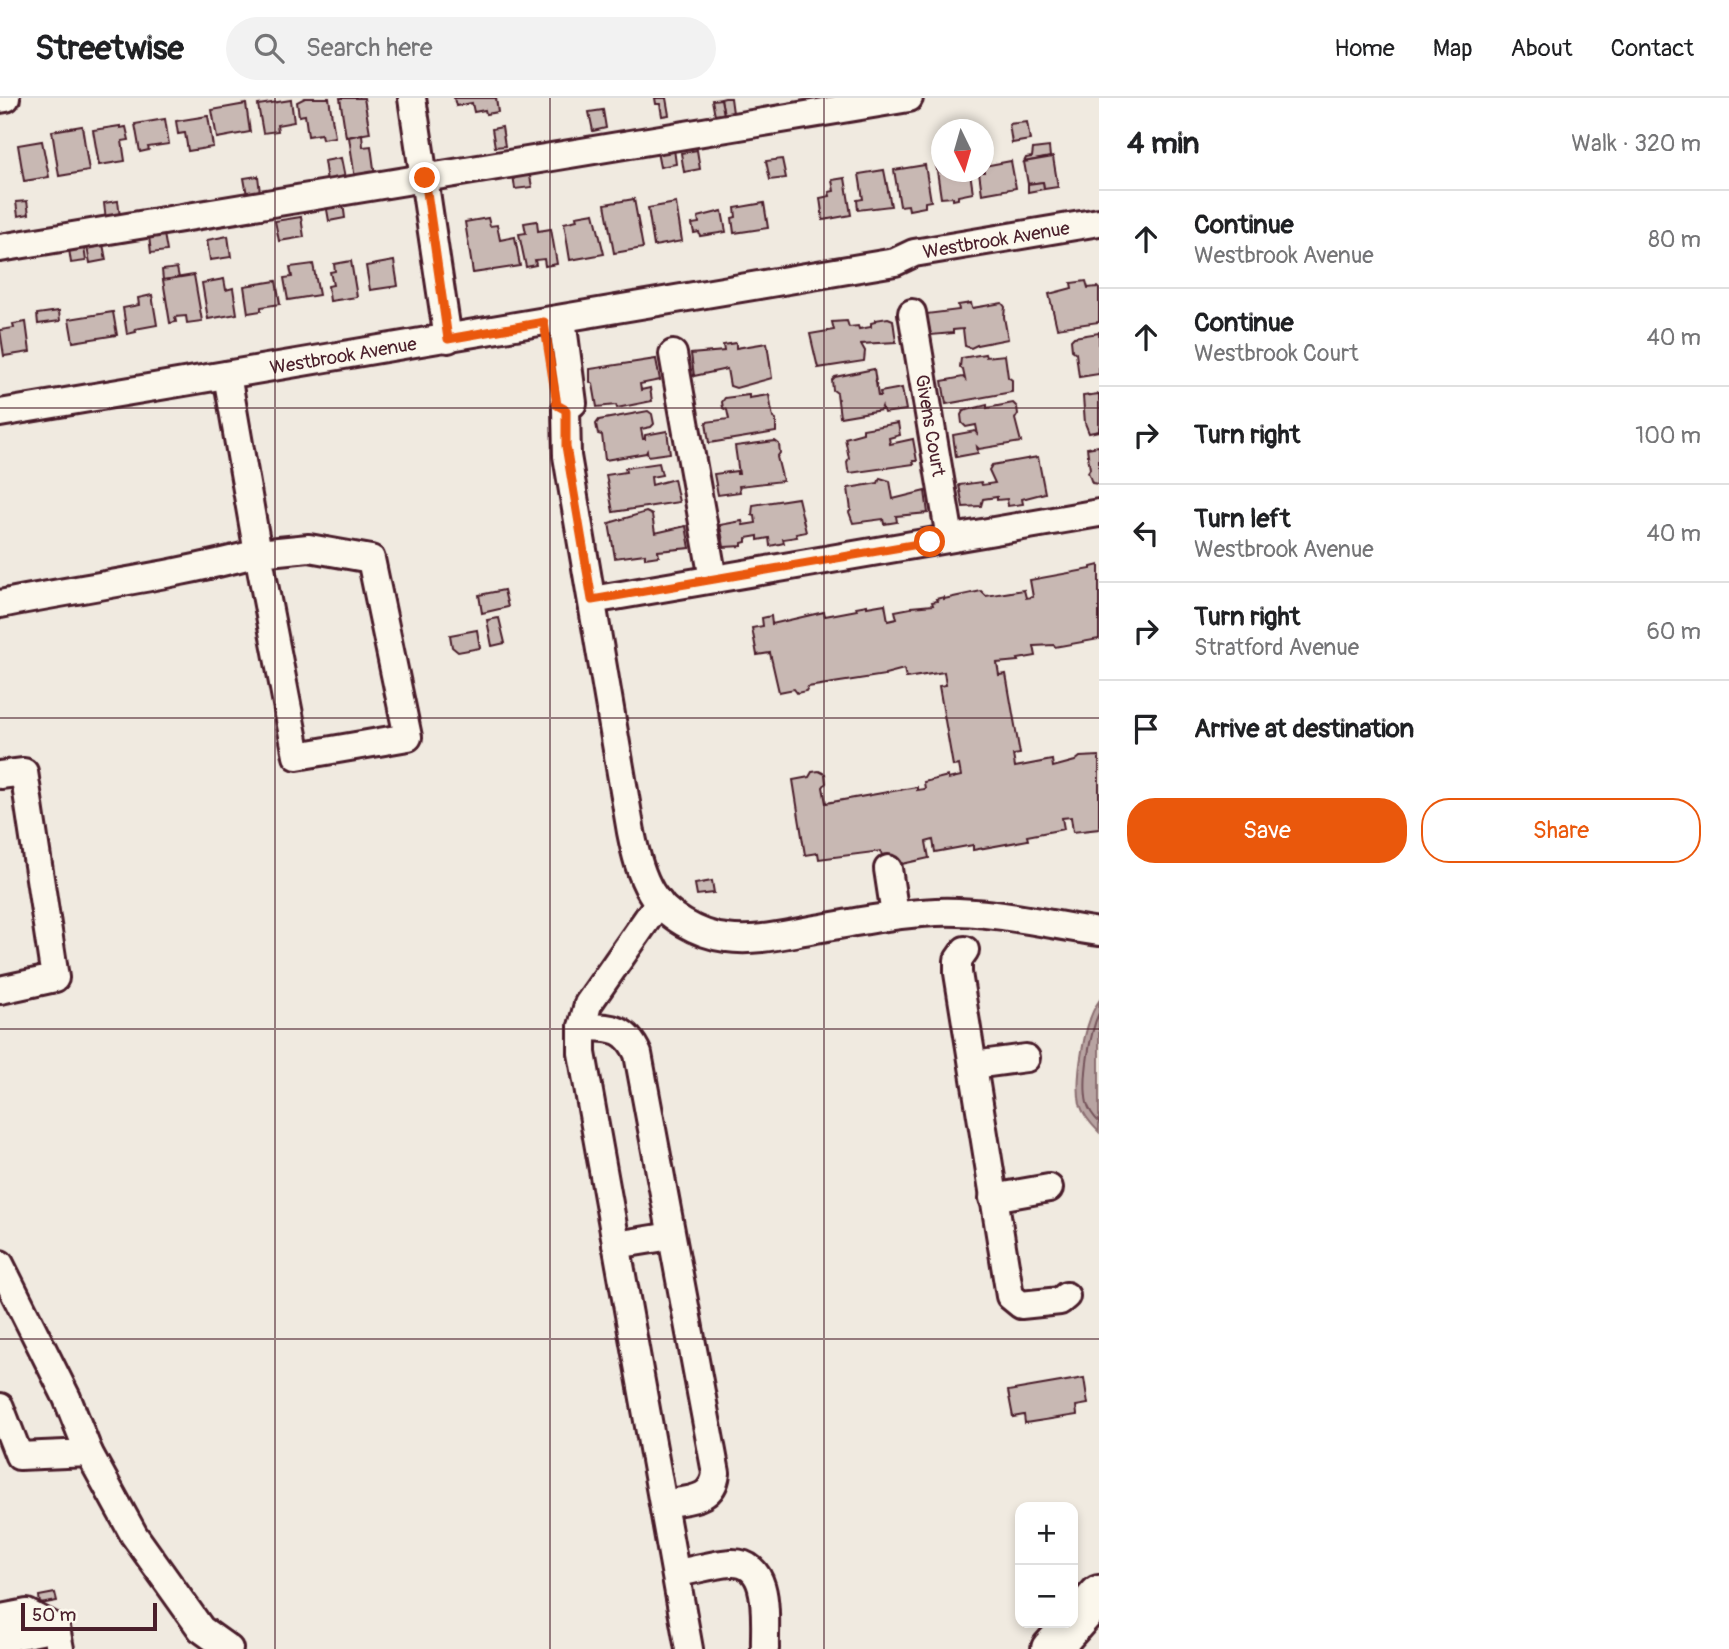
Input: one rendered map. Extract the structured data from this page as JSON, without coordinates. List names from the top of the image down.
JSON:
{
  "streets": {
    "street": ["Westbrook Avenue", "Givens Court"]
  },
  "scale_bar": "50 m",
  "north": "bottom",
  "page": {
    "header": "Streetwise",
    "search": "Search here",
    "nav": [
      "Home",
      "Map",
      "About",
      "Contact"
    ],
    "heading": ["4 min", "Walk · 320 m"],
    "list": [
      ["Continue", "Westbrook Avenue", "80 m"],
      ["Continue", "Westbrook Court", "40 m"],
      ["Turn right", "100 m"],
      ["Turn left", "Westbrook Avenue", "40 m"],
      ["Turn right", "Stratford Avenue", "60 m"],
      "Arrive at destination"
    ],
    "buttons": ["Save", "Share"],
    "map_buttons": ["+", "−"],
    "scale": "50 m"
  }
}
